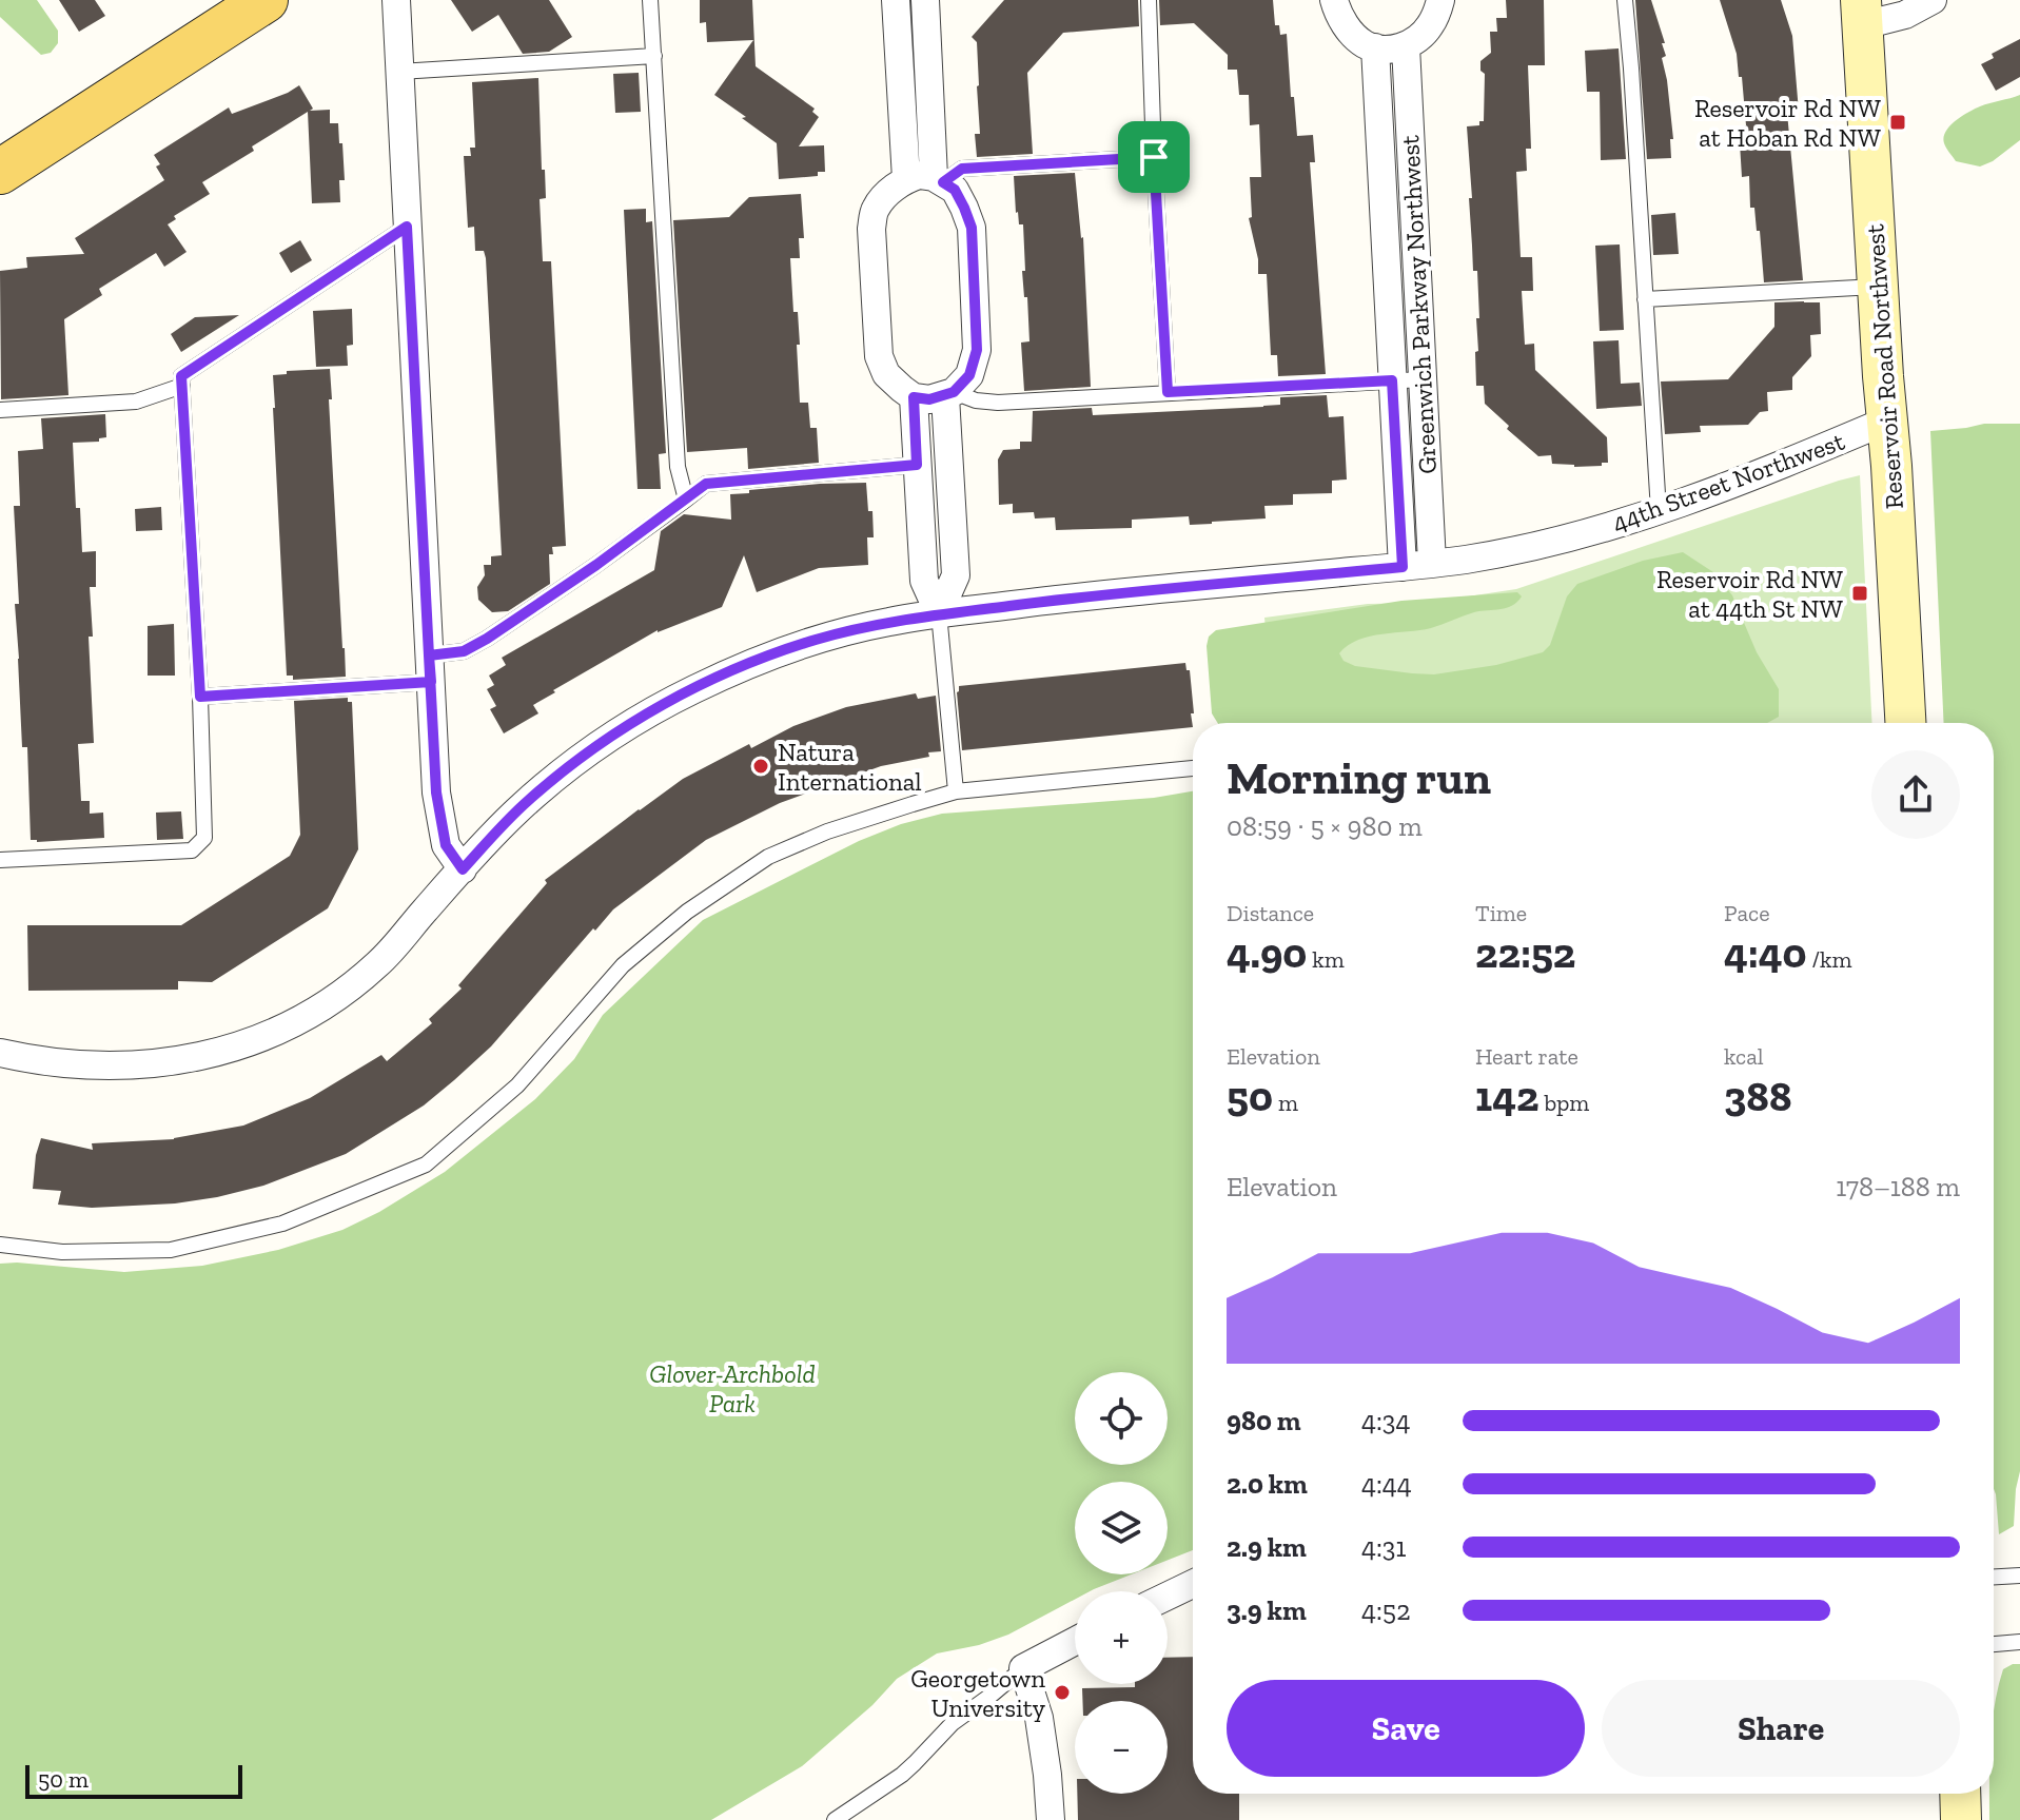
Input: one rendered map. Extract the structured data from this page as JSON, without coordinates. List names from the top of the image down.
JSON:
{
  "streets": {
    "main road": ["Reservoir Road Northwest"],
    "street": ["Greenwich Parkway Northwest", "44th Street Northwest"]
  },
  "crossings": [
    ["Greenwich Parkway Northwest", "44th Street Northwest"],
    ["Reservoir Road Northwest", "44th Street Northwest"]
  ],
  "parks": ["Glover-Archbold Park"],
  "places": {
    "transit": ["Reservoir Rd NW at Hoban Rd NW", "Reservoir Rd NW at 44th St NW"],
    "other": ["Natura International", "Georgetown University"]
  },
  "scale_bar": "50 m",
  "page": {
    "heading": ["Morning run", "08:59 · 5 × 980 m"],
    "stats": [
      ["Distance", "4.90 km"],
      ["Time", "22:52"],
      ["Pace", "4:40 /km"],
      ["Elevation", "50 m"],
      ["Heart rate", "142 bpm"],
      ["kcal", "388"]
    ],
    "chart": ["Elevation", "178–188 m"],
    "map_buttons": ["+", "−"],
    "list": [
      {
        "name": "980 m",
        "note": "4:34"
      },
      {
        "name": "2.0 km",
        "note": "4:44"
      },
      {
        "name": "2.9 km",
        "note": "4:31"
      },
      {
        "name": "3.9 km",
        "note": "4:52"
      }
    ],
    "buttons": ["Save", "Share"],
    "scale": "50 m"
  }
}
